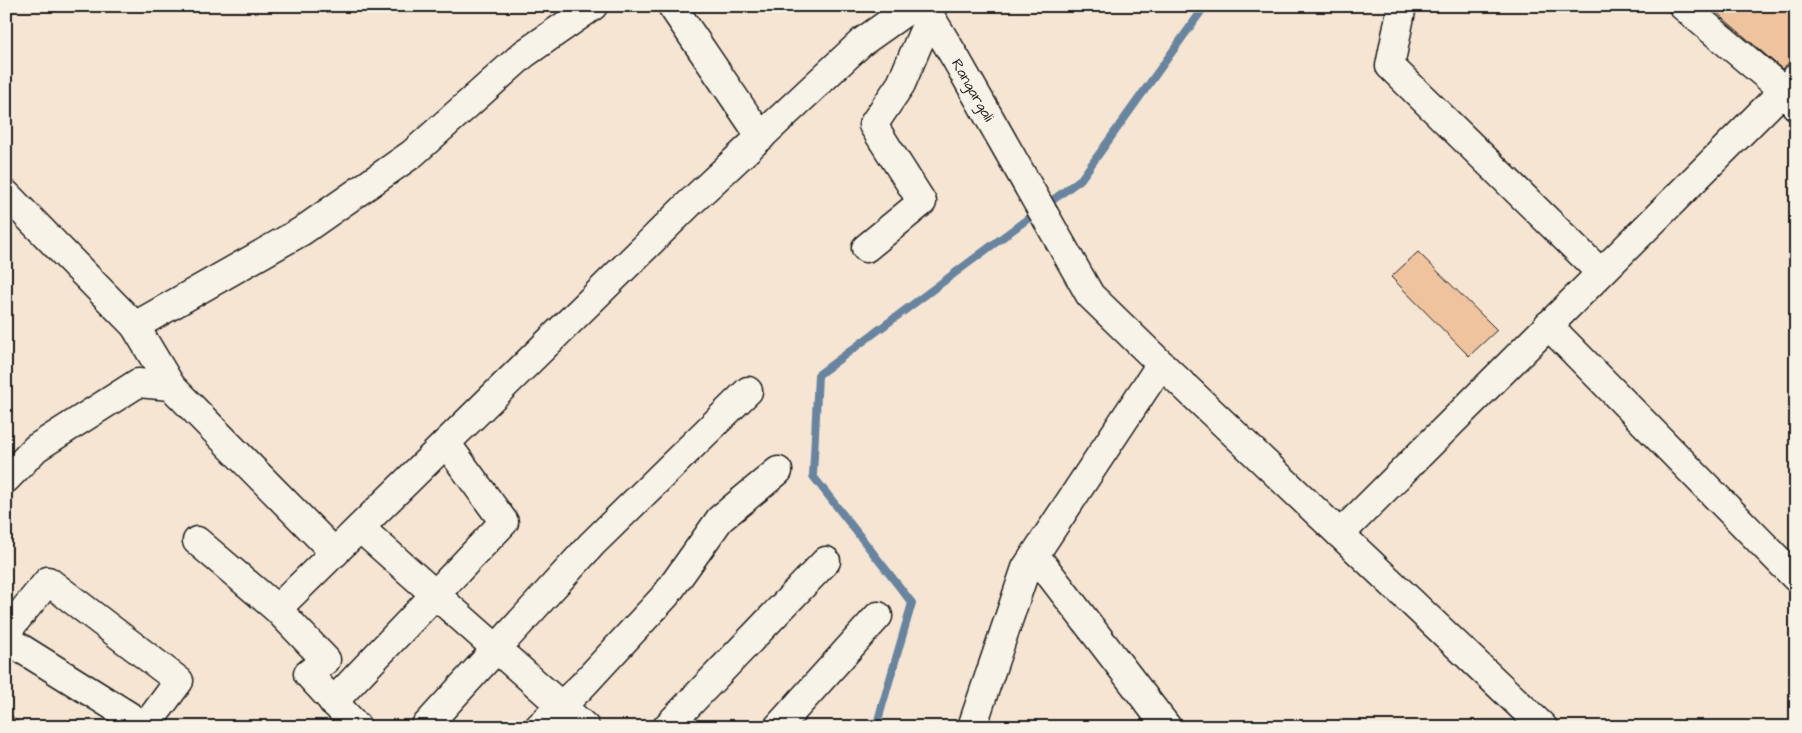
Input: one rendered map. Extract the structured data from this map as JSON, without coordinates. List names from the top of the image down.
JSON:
{
  "streets": {
    "street": ["Rangargali"]
  }
}
